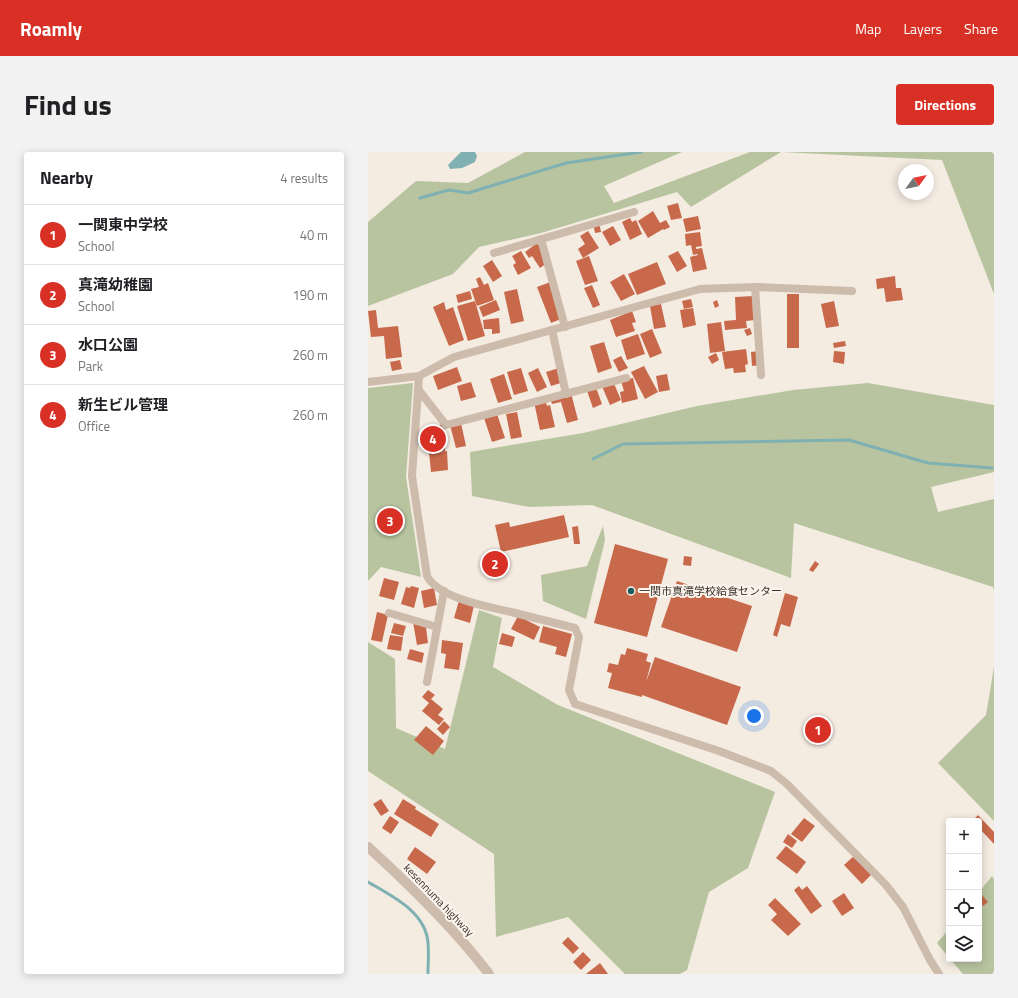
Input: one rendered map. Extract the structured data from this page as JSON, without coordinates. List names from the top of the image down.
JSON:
{
  "streets": {
    "street": ["kesennuma highway"]
  },
  "places": ["一関市真滝学校給食センター"],
  "north": "top right",
  "page": {
    "header": "Roamly",
    "nav": ["Map", "Layers", "Share"],
    "title": "Find us",
    "buttons": "Directions",
    "heading": ["Nearby", "4 results"],
    "list": [
      {
        "mark": "1",
        "name": "一関東中学校",
        "note": "School",
        "value": "40 m"
      },
      {
        "mark": "2",
        "name": "真滝幼稚園",
        "note": "School",
        "value": "190 m"
      },
      {
        "mark": "3",
        "name": "水口公園",
        "note": "Park",
        "value": "260 m"
      },
      {
        "mark": "4",
        "name": "新生ビル管理",
        "note": "Office",
        "value": "260 m"
      }
    ],
    "pins": [
      "4",
      "3",
      "2",
      "1"
    ],
    "map_buttons": ["+", "−"]
  }
}
